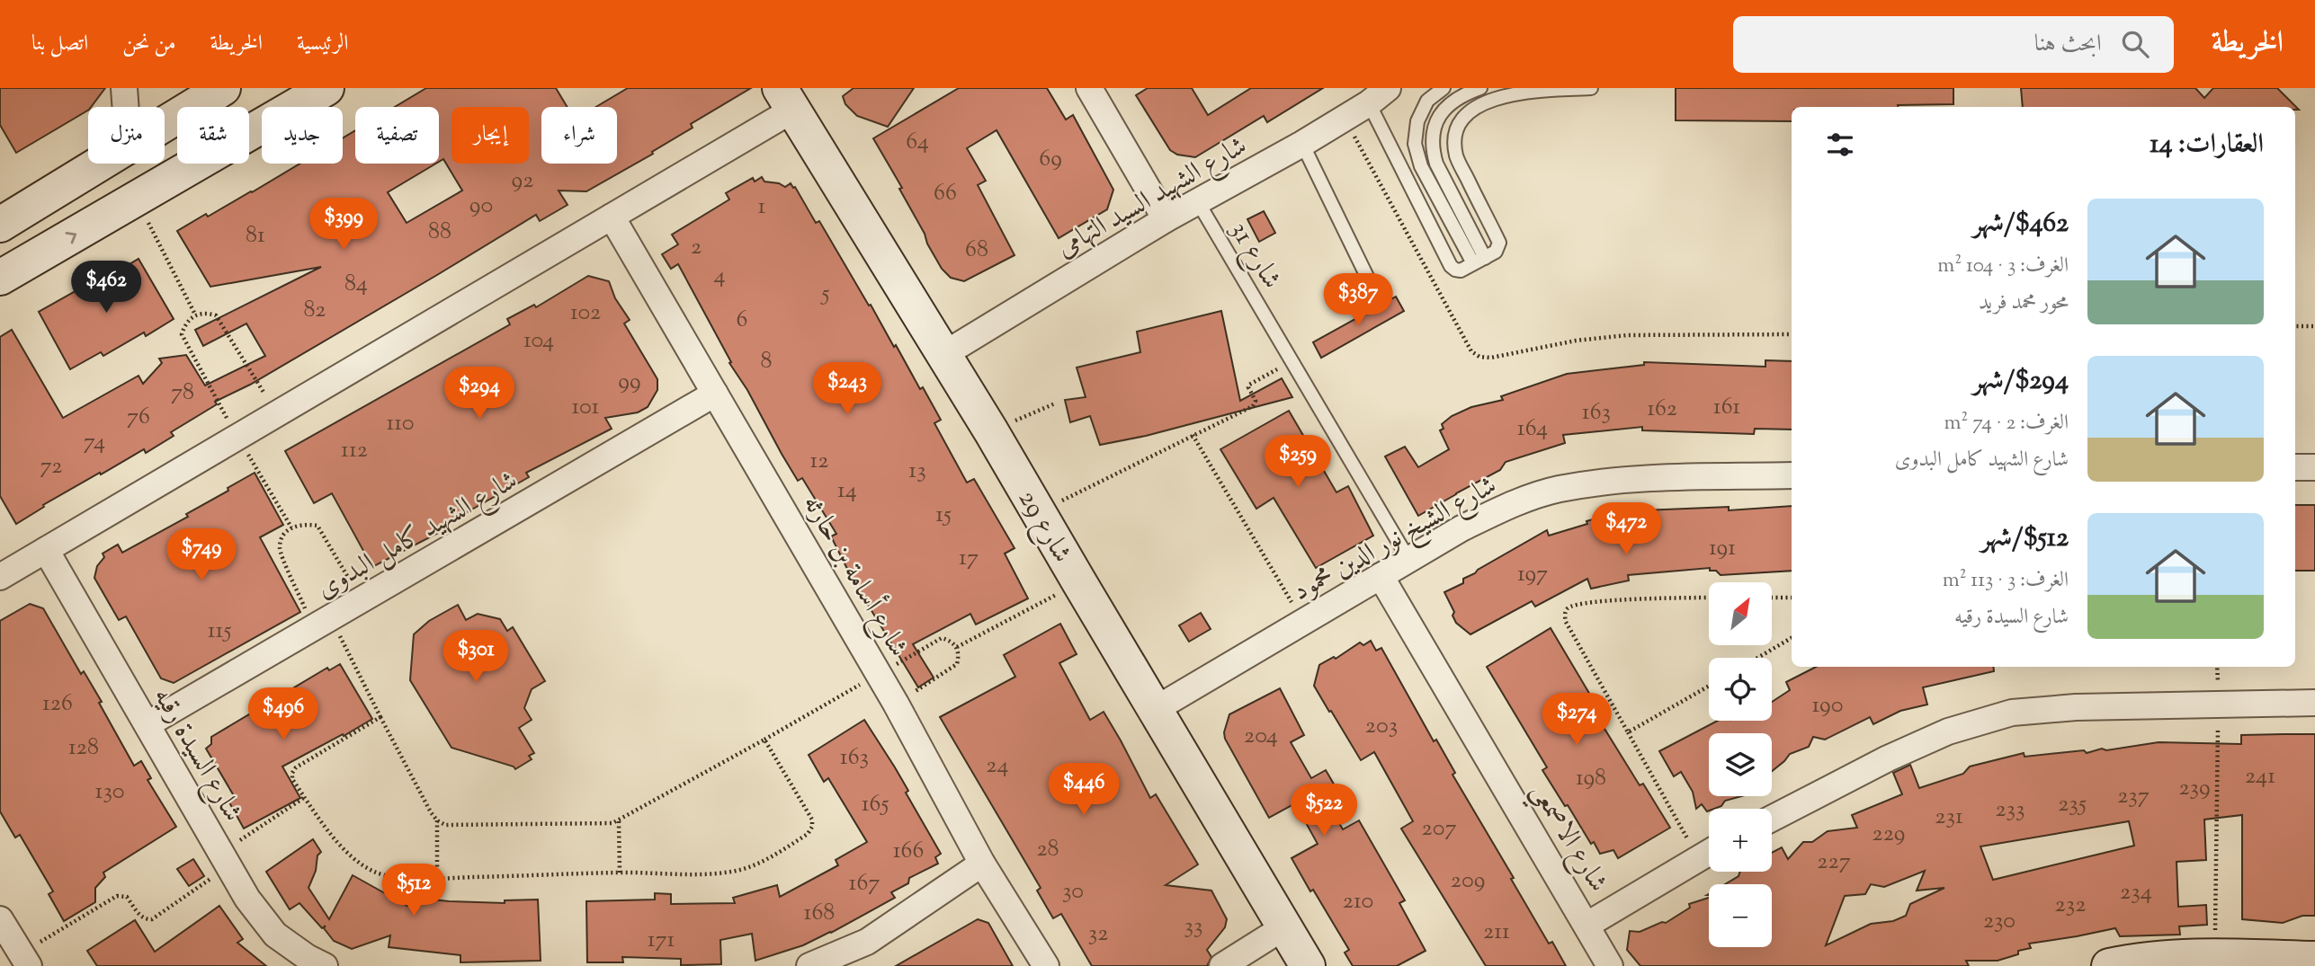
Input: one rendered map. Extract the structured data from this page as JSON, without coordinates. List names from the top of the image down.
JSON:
{
  "streets": {
    "street": [
      "شارع الشهيد السيد التهامى",
      "شارع 29",
      "شارع الشهيد كامل البدوى",
      "شارع الشيخ نور الدين محمود",
      "شارع أسامة بن حارثه",
      "شارع السيدة رقيه",
      "شارع الاصمعي"
    ],
    "lane": ["شارع 31"]
  },
  "crossings": [
    ["شارع الشهيد السيد التهامى", "شارع 31"],
    ["شارع الشهيد السيد التهامى", "شارع 29"],
    ["شارع 31", "شارع الشيخ نور الدين محمود"],
    ["شارع 29", "شارع الشيخ نور الدين محمود"],
    ["شارع الشهيد كامل البدوى", "شارع أسامة بن حارثه"],
    ["شارع الشهيد كامل البدوى", "شارع السيدة رقيه"],
    ["شارع الشيخ نور الدين محمود", "شارع الاصمعي"]
  ],
  "house_numbers": [
    "64",
    "69",
    "92",
    "66",
    "90",
    "1",
    "88",
    "81",
    "2",
    "68",
    "4",
    "84",
    "5",
    "82",
    "102",
    "6",
    "104",
    "8",
    "99",
    "78",
    "101",
    "161",
    "162",
    "163",
    "76",
    "110",
    "164",
    "74",
    "112",
    "12",
    "72",
    "13",
    "14",
    "15",
    "191",
    "17",
    "197",
    "115",
    "126",
    "190",
    "203",
    "204",
    "128",
    "163",
    "24",
    "241",
    "198",
    "239",
    "130",
    "237",
    "165",
    "235",
    "233",
    "231",
    "207",
    "229",
    "28",
    "166",
    "227",
    "209",
    "167",
    "30",
    "234",
    "210",
    "232",
    "168",
    "230",
    "33",
    "211",
    "32",
    "171"
  ],
  "north": "top right",
  "page": {
    "header": "الخريطة",
    "search": "ابحث هنا",
    "nav": [
      "الرئيسية",
      "الخريطة",
      "من نحن",
      "اتصل بنا"
    ],
    "chip": [
      "شراء",
      "إيجار",
      "تصفية",
      "جديد",
      "شقة",
      "منزل"
    ],
    "heading": "العقارات: 14",
    "list": [
      {
        "name": "$462/شهر",
        "note": "الغرف: 3 · 104 m² · محور محمد فريد"
      },
      {
        "name": "$294/شهر",
        "note": "الغرف: 2 · 74 m² · شارع الشهيد كامل البدوى"
      },
      {
        "name": "$512/شهر",
        "note": "الغرف: 3 · 113 m² · شارع السيدة رقيه"
      }
    ],
    "price": [
      "$399",
      "$462",
      "$387",
      "$243",
      "$294",
      "$259",
      "$472",
      "$749",
      "$301",
      "$496",
      "$274",
      "$446",
      "$522",
      "$512"
    ],
    "map_buttons": ["+", "−"]
  }
}
